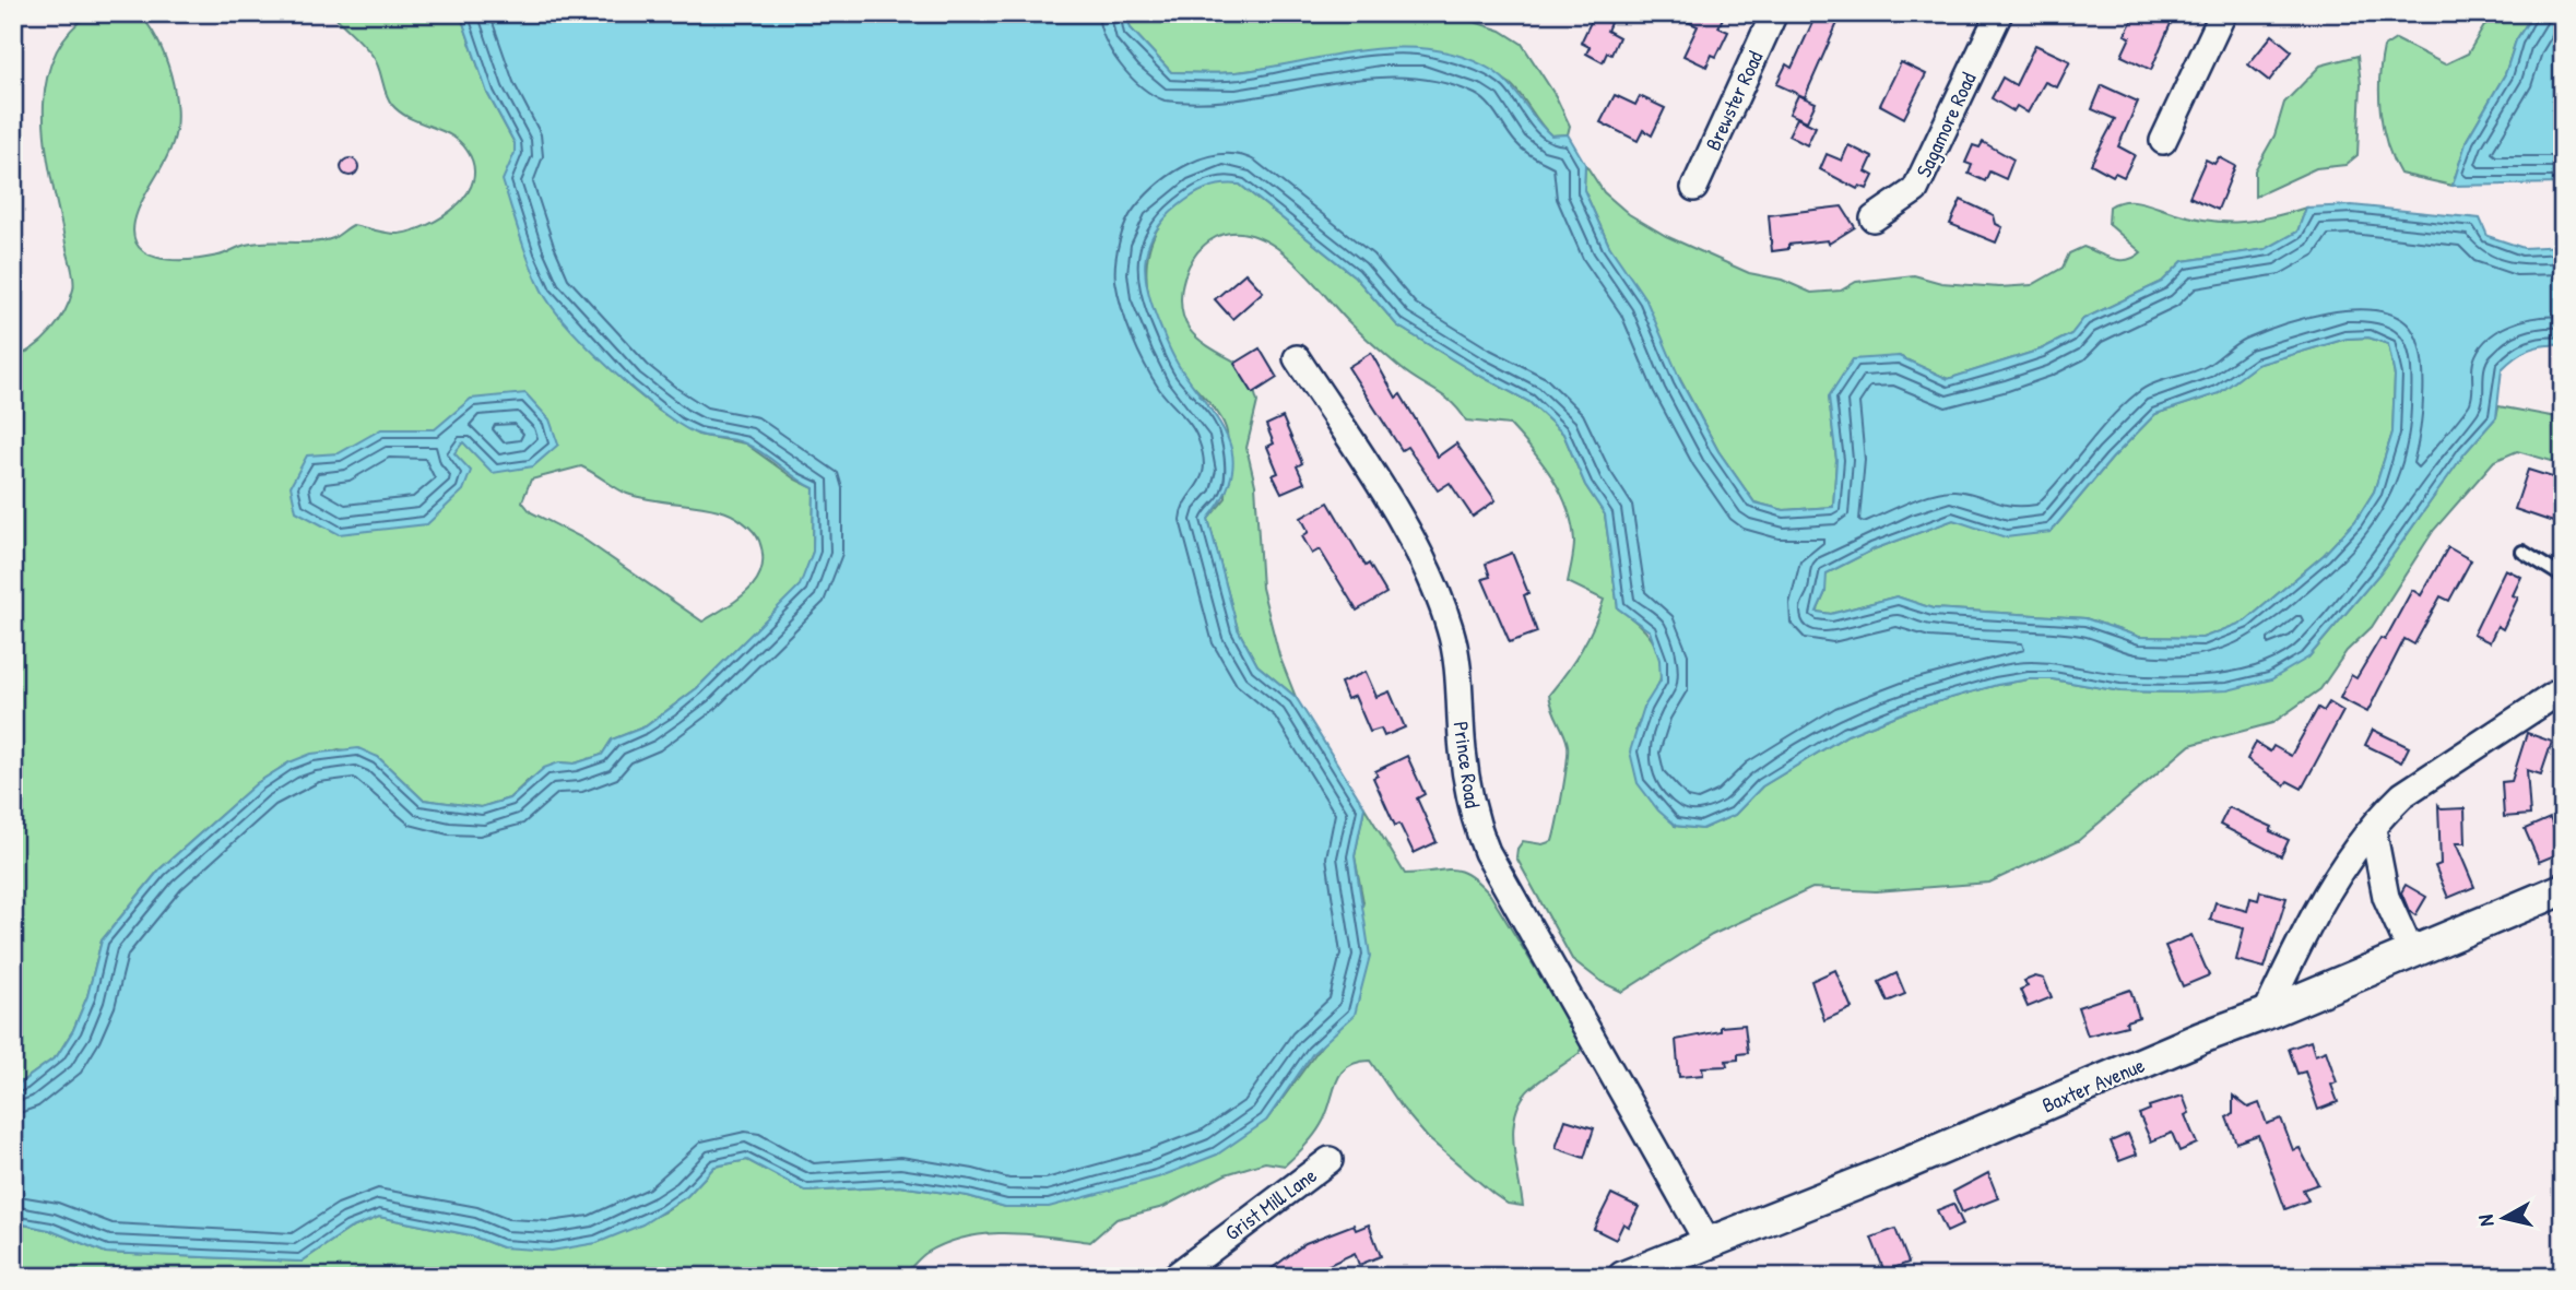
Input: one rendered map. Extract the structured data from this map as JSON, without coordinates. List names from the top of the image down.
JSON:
{
  "streets": {
    "street": [
      "Brewster Road",
      "Sagamore Road",
      "Prince Road",
      "Baxter Avenue",
      "Grist Mill Lane"
    ]
  },
  "crossings": [
    ["Prince Road", "Baxter Avenue"]
  ],
  "north": "left"
}
